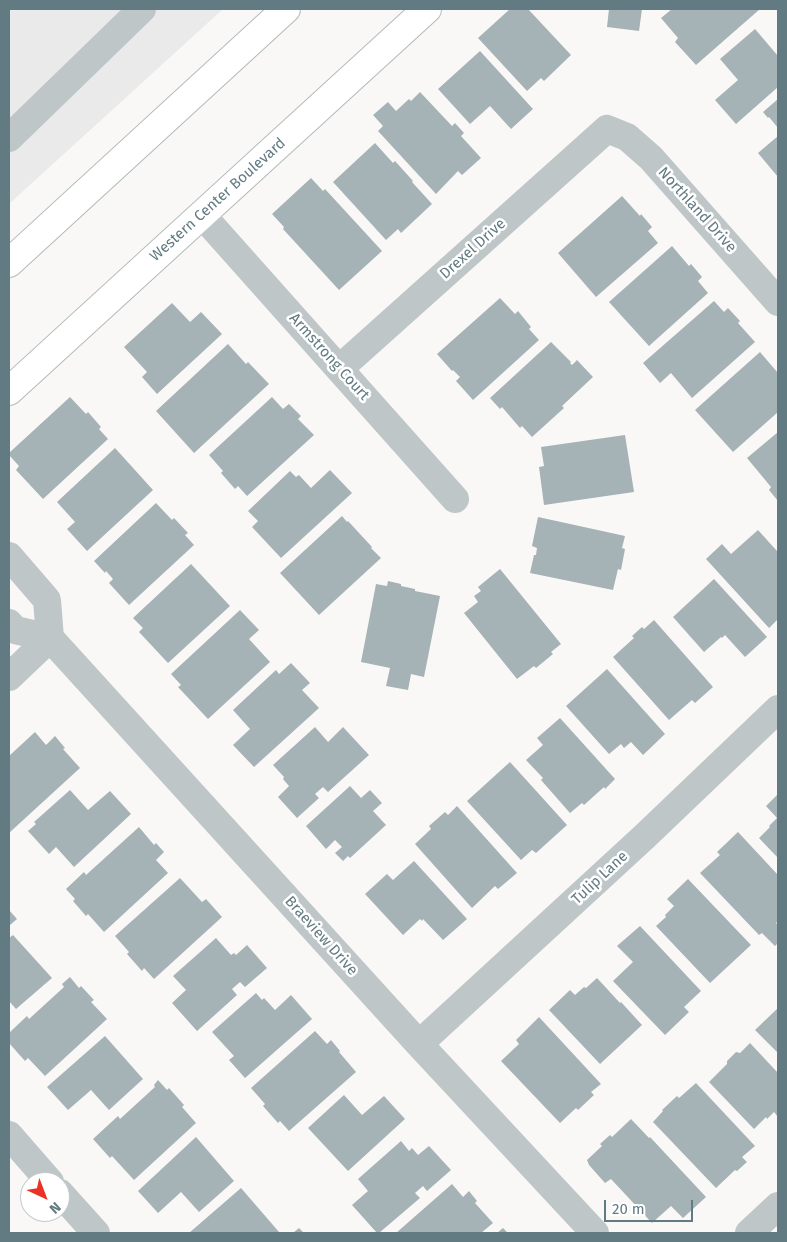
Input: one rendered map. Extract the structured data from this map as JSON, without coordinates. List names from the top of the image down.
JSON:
{
  "streets": {
    "main road": ["Western Center Boulevard"],
    "street": [
      "Northland Drive",
      "Drexel Drive",
      "Armstrong Court",
      "Tulip Lane",
      "Braeview Drive"
    ]
  },
  "crossings": [
    ["Western Center Boulevard", "Armstrong Court"],
    ["Northland Drive", "Drexel Drive"],
    ["Drexel Drive", "Armstrong Court"],
    ["Tulip Lane", "Braeview Drive"]
  ],
  "scale_bar": "20 m",
  "north": "bottom right"
}
